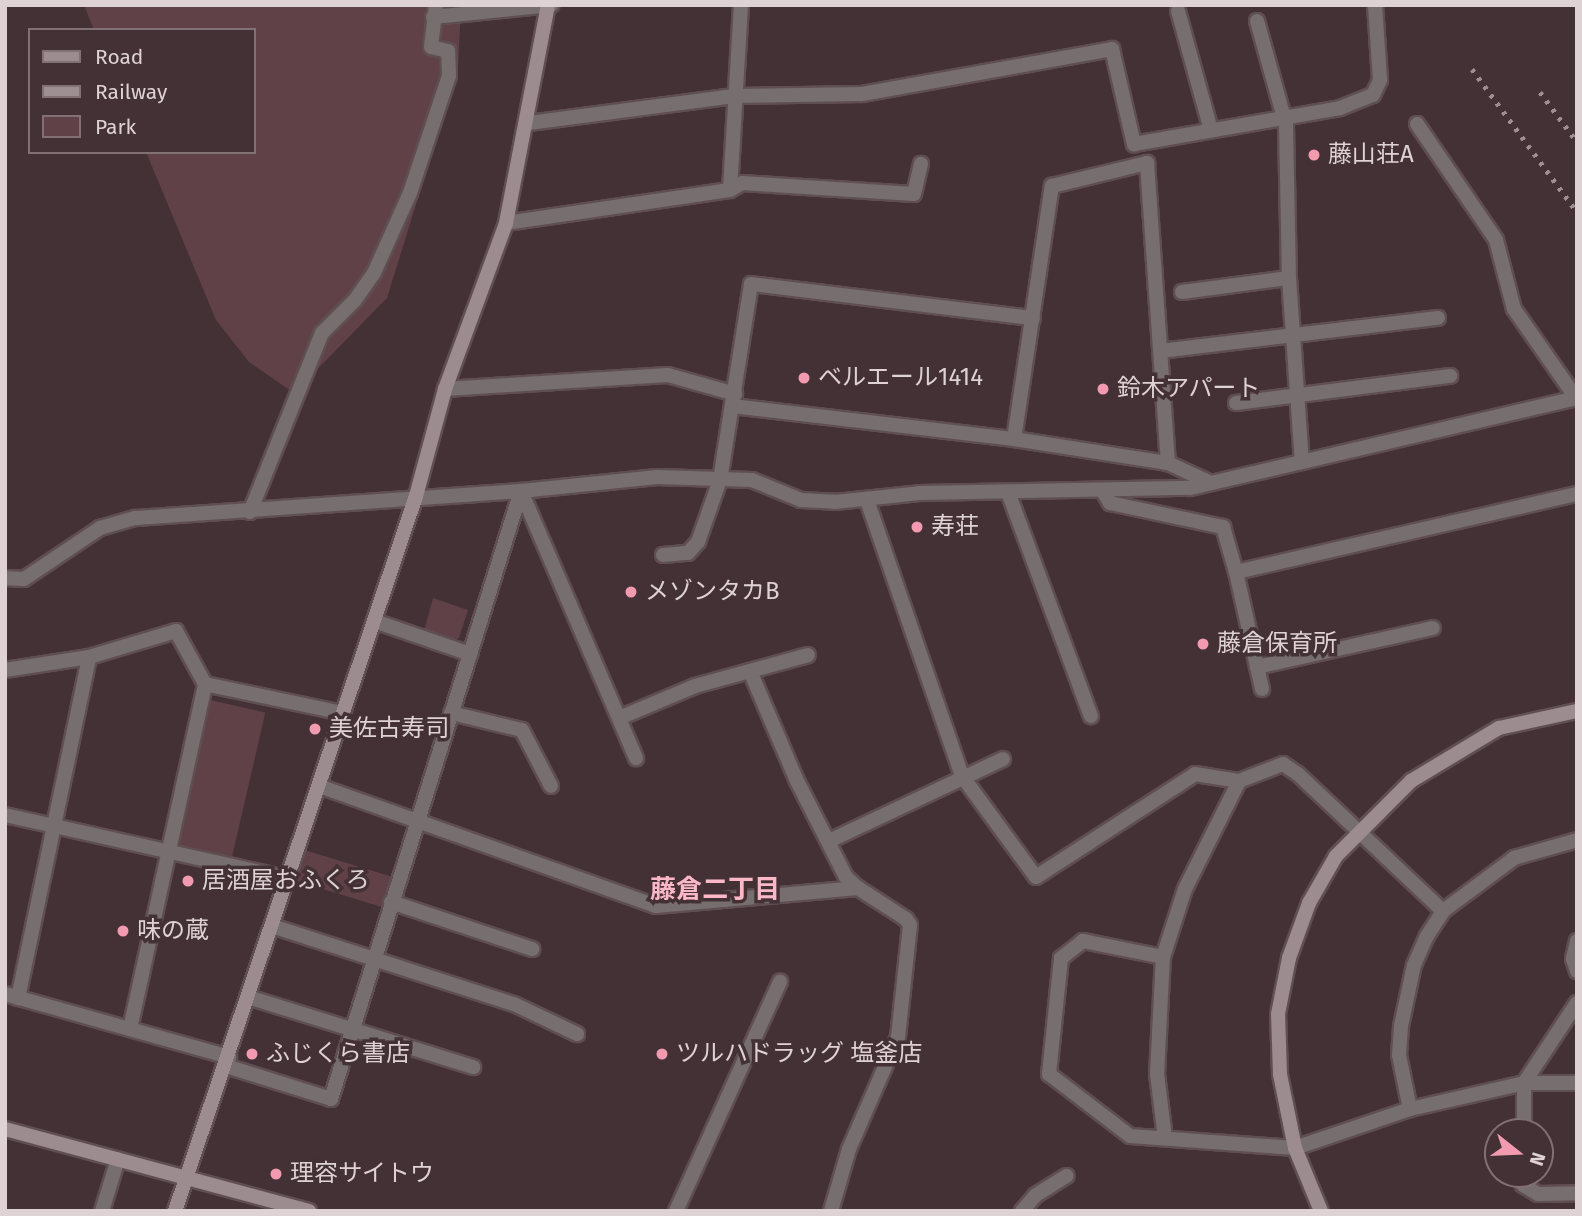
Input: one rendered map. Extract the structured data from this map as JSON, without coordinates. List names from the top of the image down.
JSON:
{
  "districts": ["藤倉二丁目"],
  "places": [
    "藤山荘A",
    "ベルエール1414",
    "鈴木アパート",
    "寿荘",
    "メゾンタカB",
    "藤倉保育所",
    "美佐古寿司",
    "居酒屋おふくろ",
    "味の蔵",
    "ふじくら書店",
    "ツルハドラッグ 塩釜店",
    "理容サイトウ"
  ],
  "legend": ["Road", "Railway", "Park"],
  "north": "right"
}
